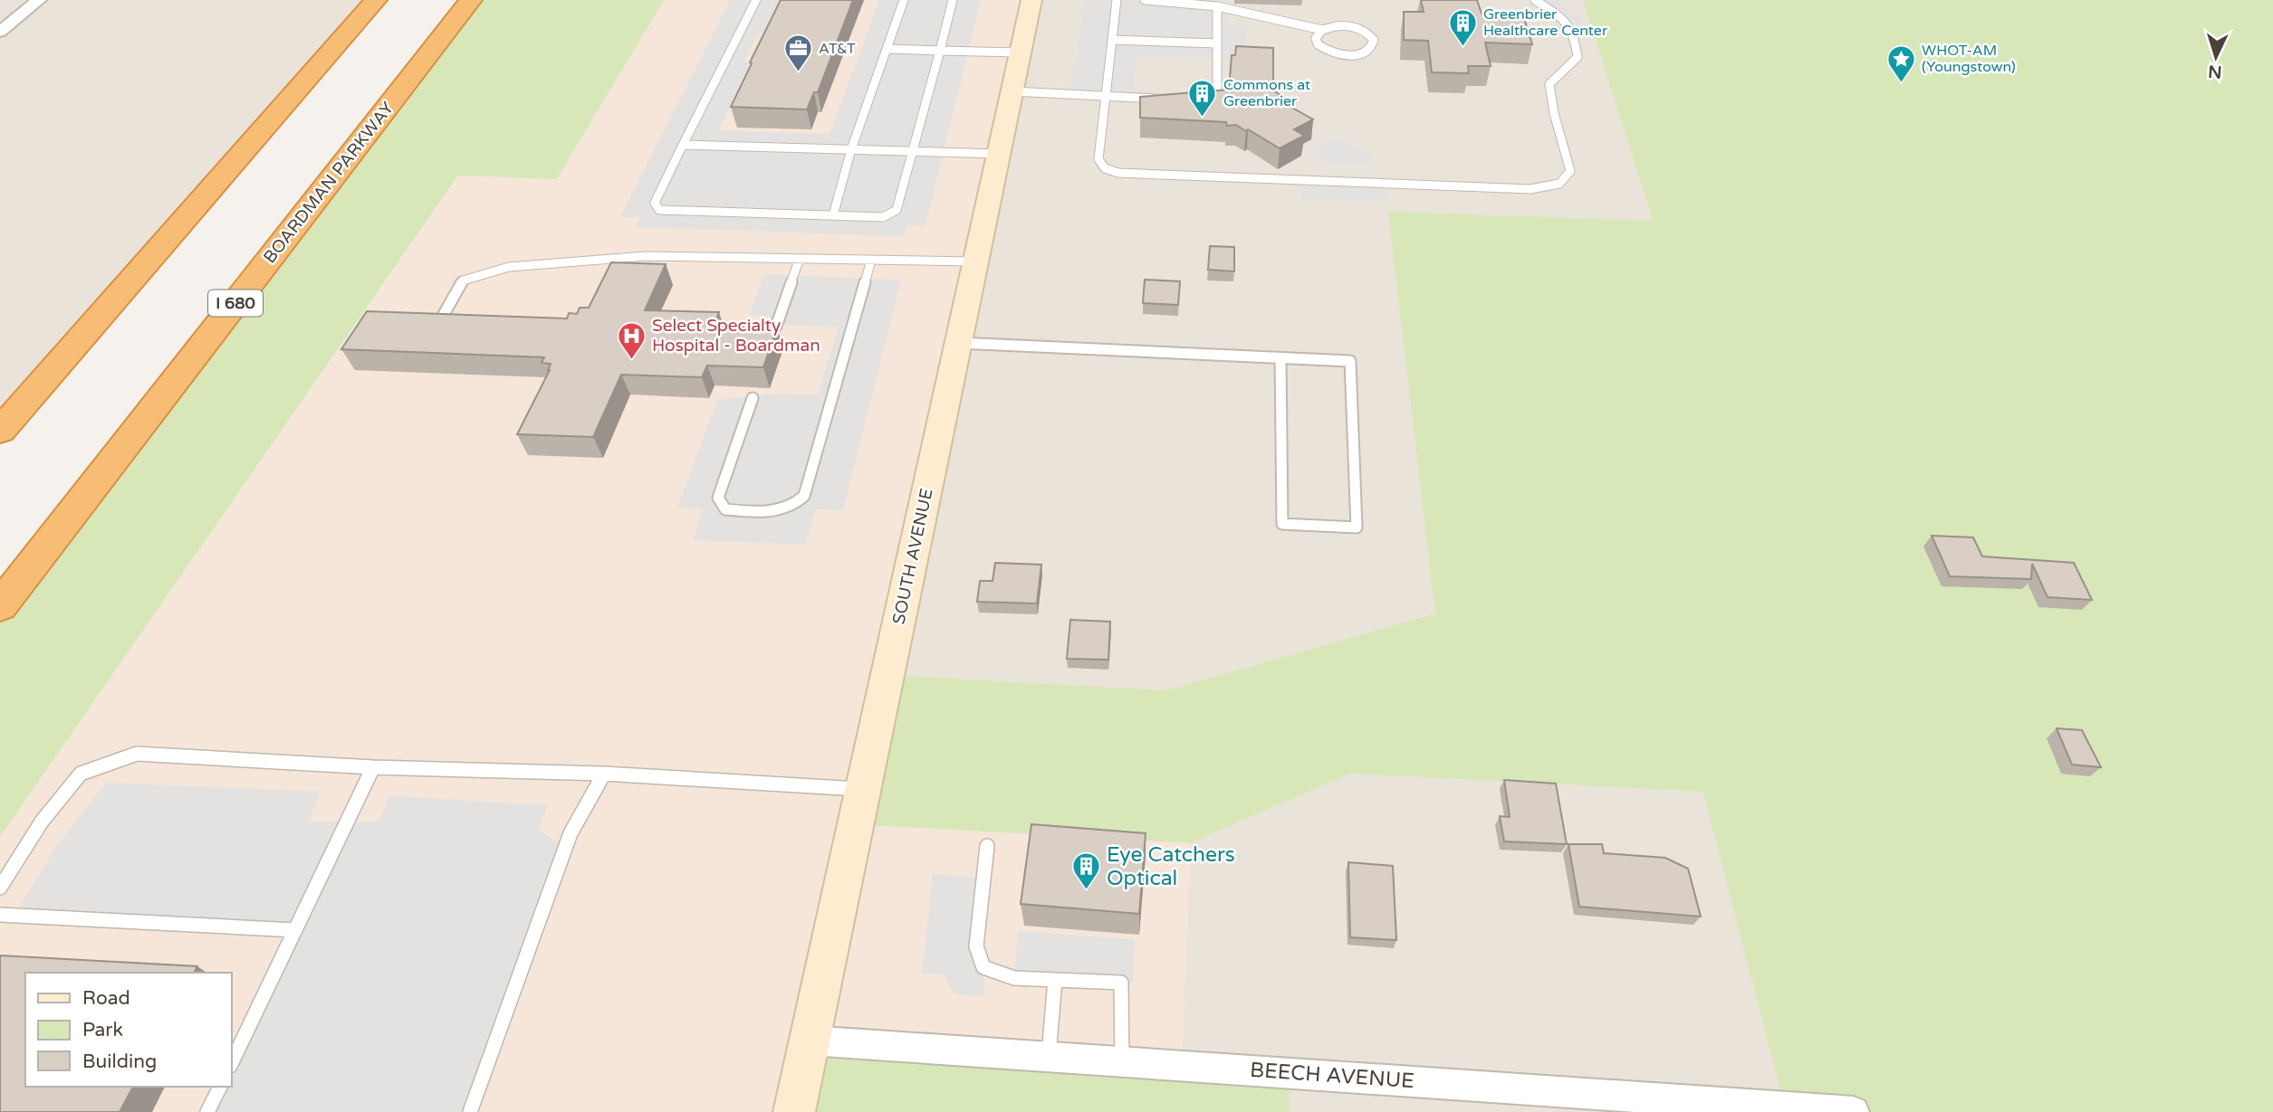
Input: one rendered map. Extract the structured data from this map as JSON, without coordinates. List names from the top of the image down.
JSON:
{
  "streets": {
    "highway": ["BOARDMAN PARKWAY", "I 680"],
    "main road": ["SOUTH AVENUE"],
    "street": ["BEECH AVENUE"]
  },
  "crossings": [
    ["SOUTH AVENUE", "BEECH AVENUE"]
  ],
  "places": {
    "building": ["Greenbrier Healthcare Center", "Commons at Greenbrier", "Eye Catchers Optical"],
    "office": ["AT&T"],
    "place": ["WHOT-AM (Youngstown)"],
    "hospital": ["Select Specialty Hospital - Boardman"]
  },
  "legend": ["Road", "Park", "Building"],
  "north": "bottom"
}
